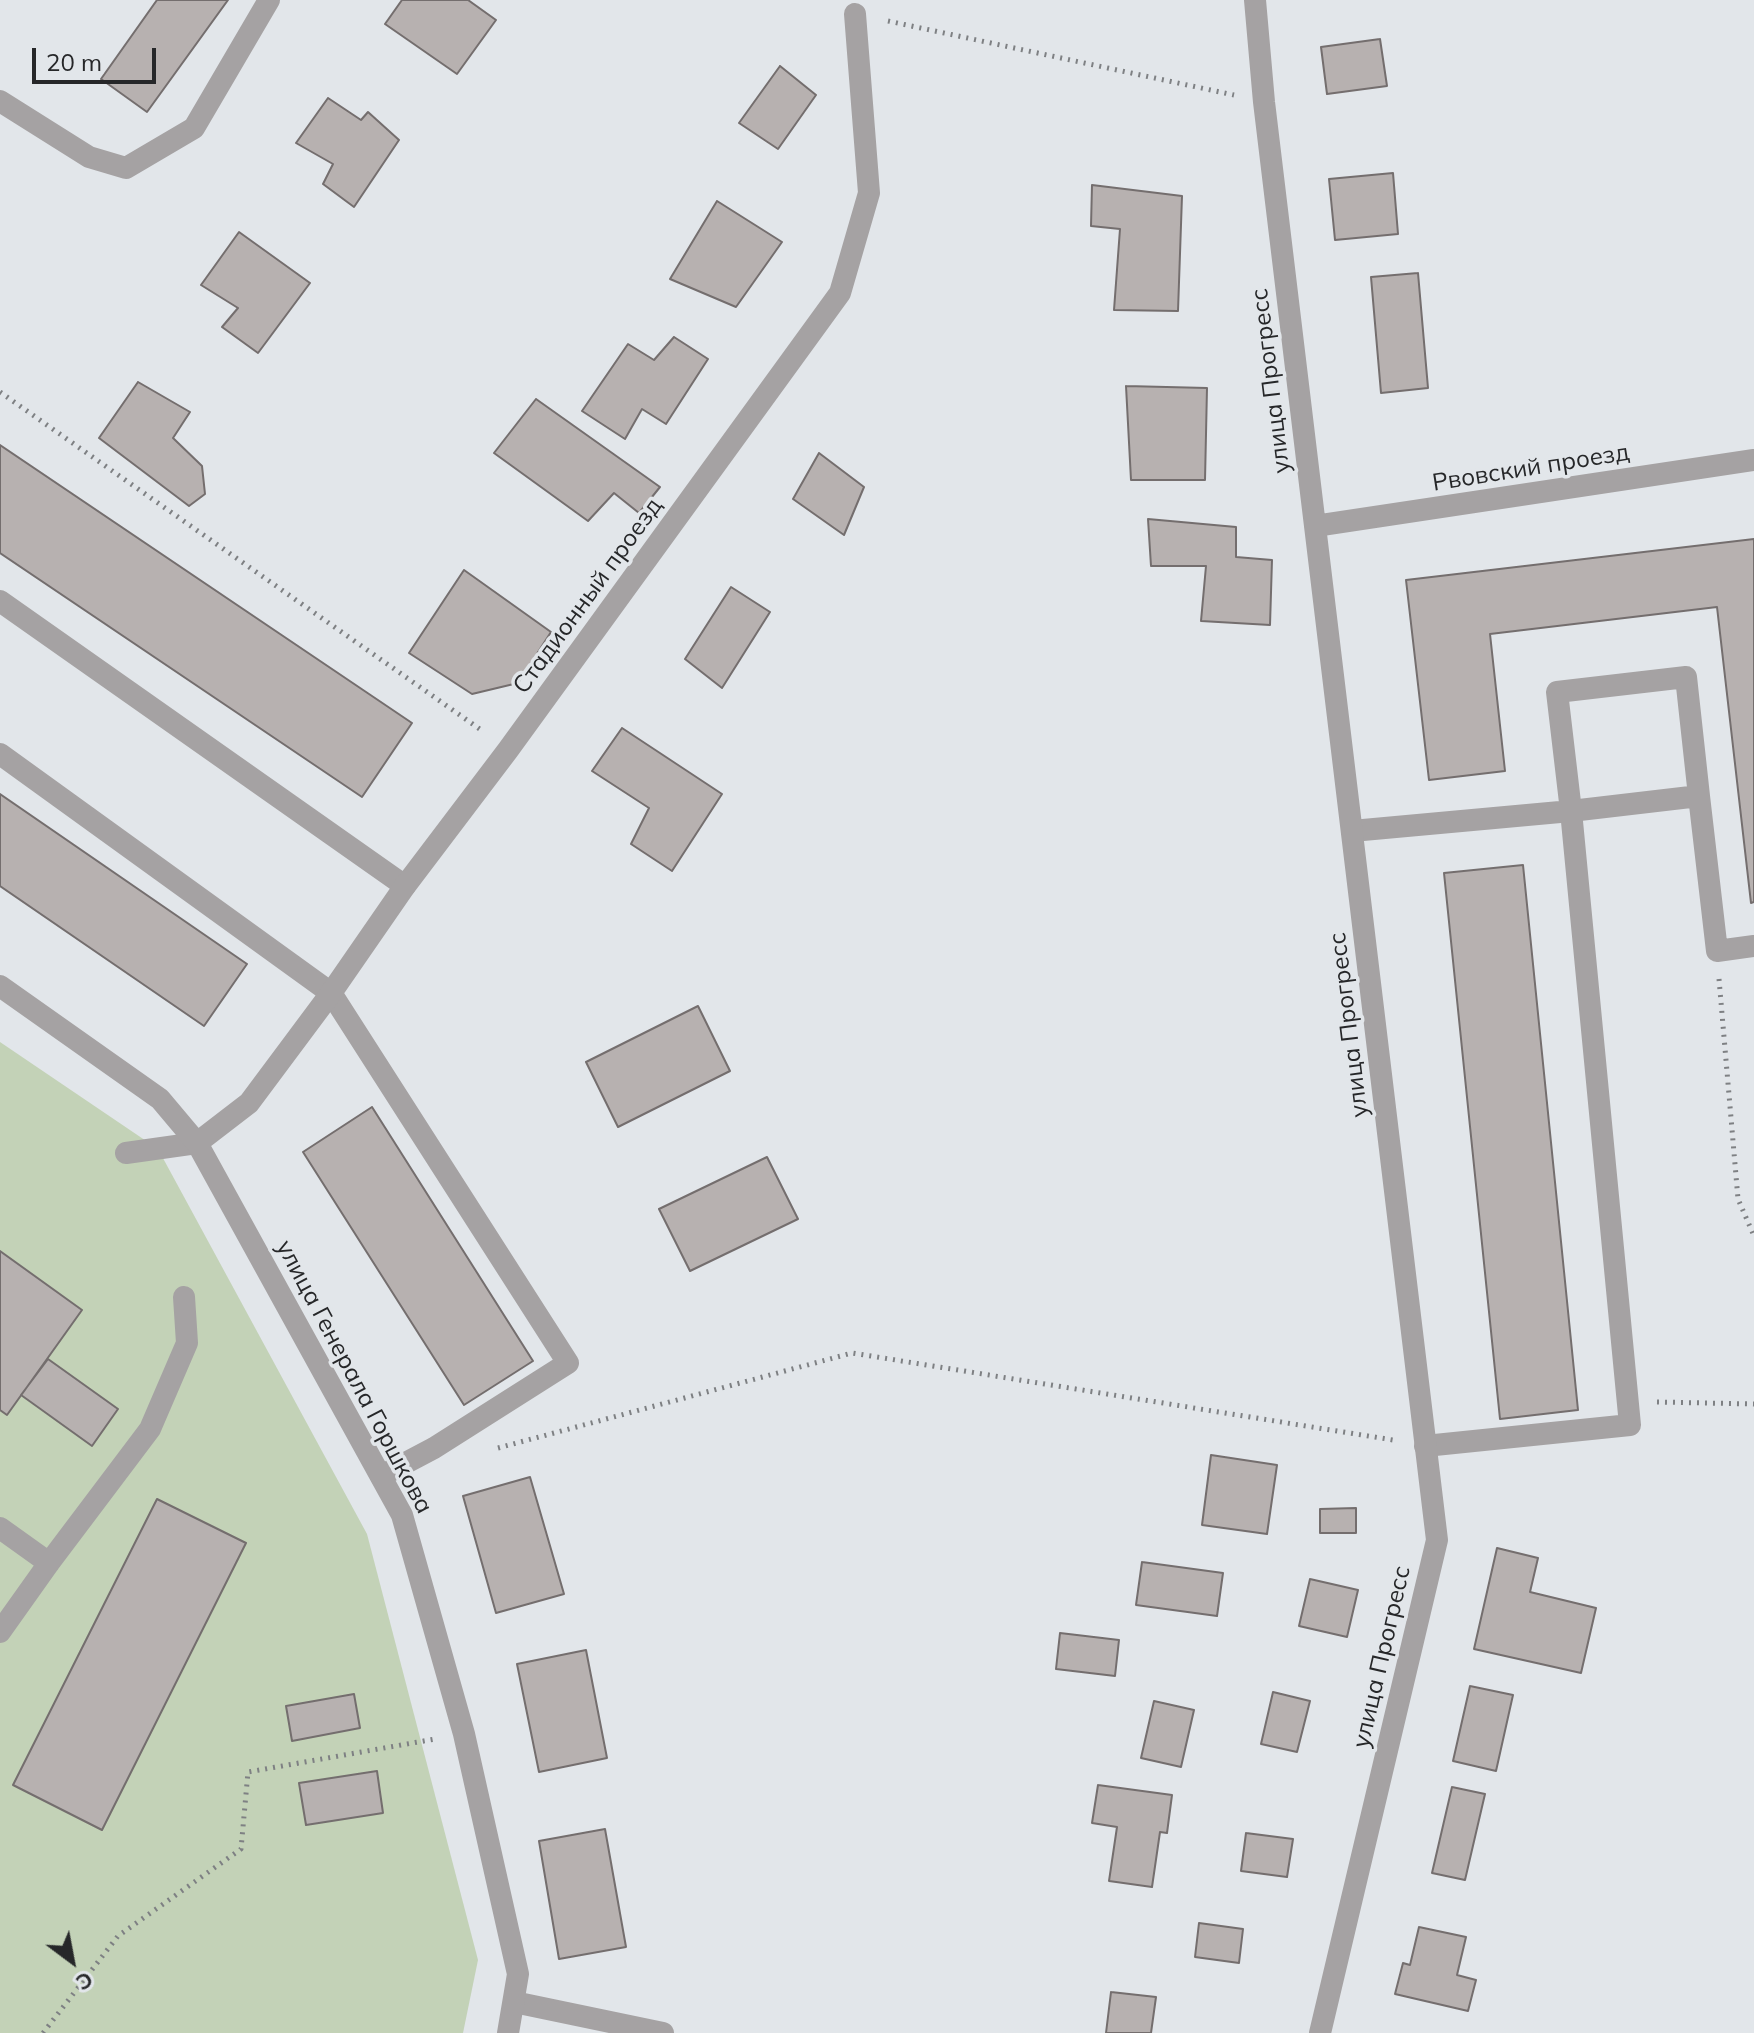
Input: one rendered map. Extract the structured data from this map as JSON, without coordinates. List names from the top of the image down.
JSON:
{
  "streets": {
    "street": [
      "улица Прогресс",
      "Рвовский проезд",
      "Стадионный проезд",
      "улица Генерала Горшкова"
    ]
  },
  "crossings": [
    ["улица Прогресс", "Рвовский проезд"],
    ["Стадионный проезд", "улица Генерала Горшкова"]
  ],
  "scale_bar": "20 m",
  "north": "bottom right"
}
